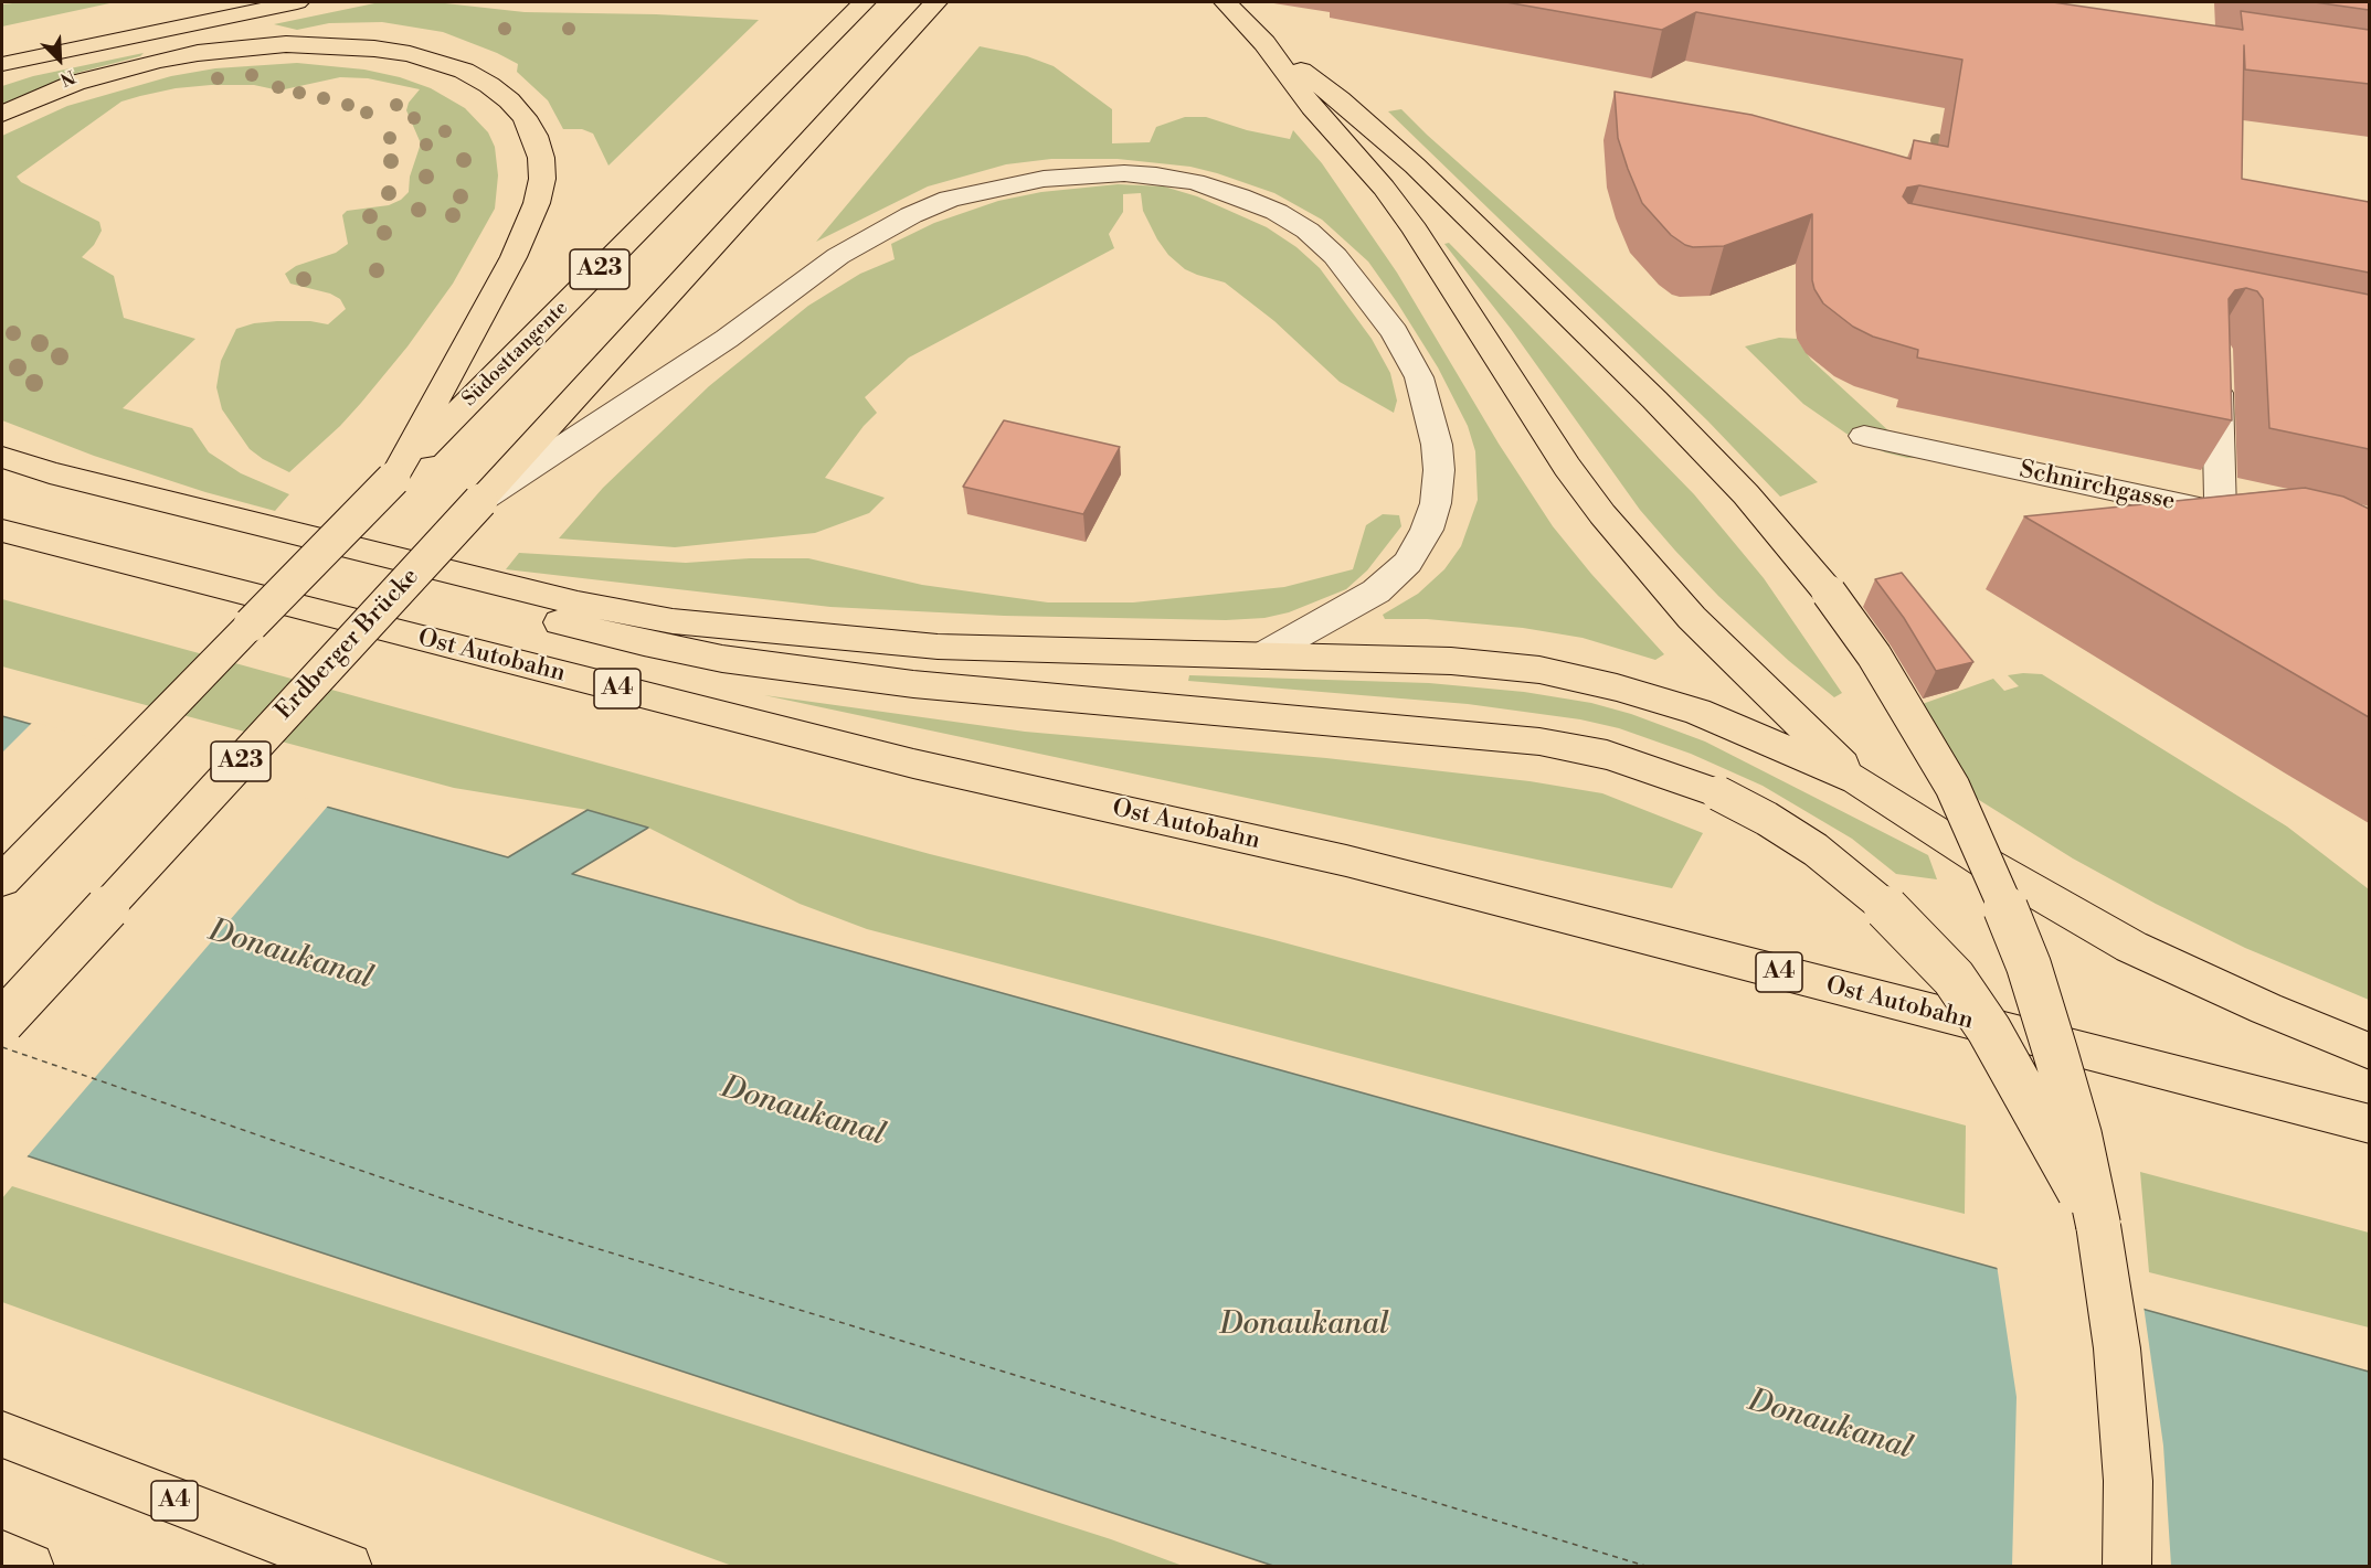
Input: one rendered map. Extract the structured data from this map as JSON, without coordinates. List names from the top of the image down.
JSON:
{
  "streets": {
    "highway": [
      "A23",
      "Südosttangente",
      "Erdberger Brücke",
      "Ost Autobahn",
      "A4"
    ],
    "lane": ["Schnirchgasse"]
  },
  "crossings": [
    ["A23", "Südosttangente"],
    ["A23", "Erdberger Brücke"]
  ],
  "water": ["Donaukanal"],
  "north": "bottom right"
}
